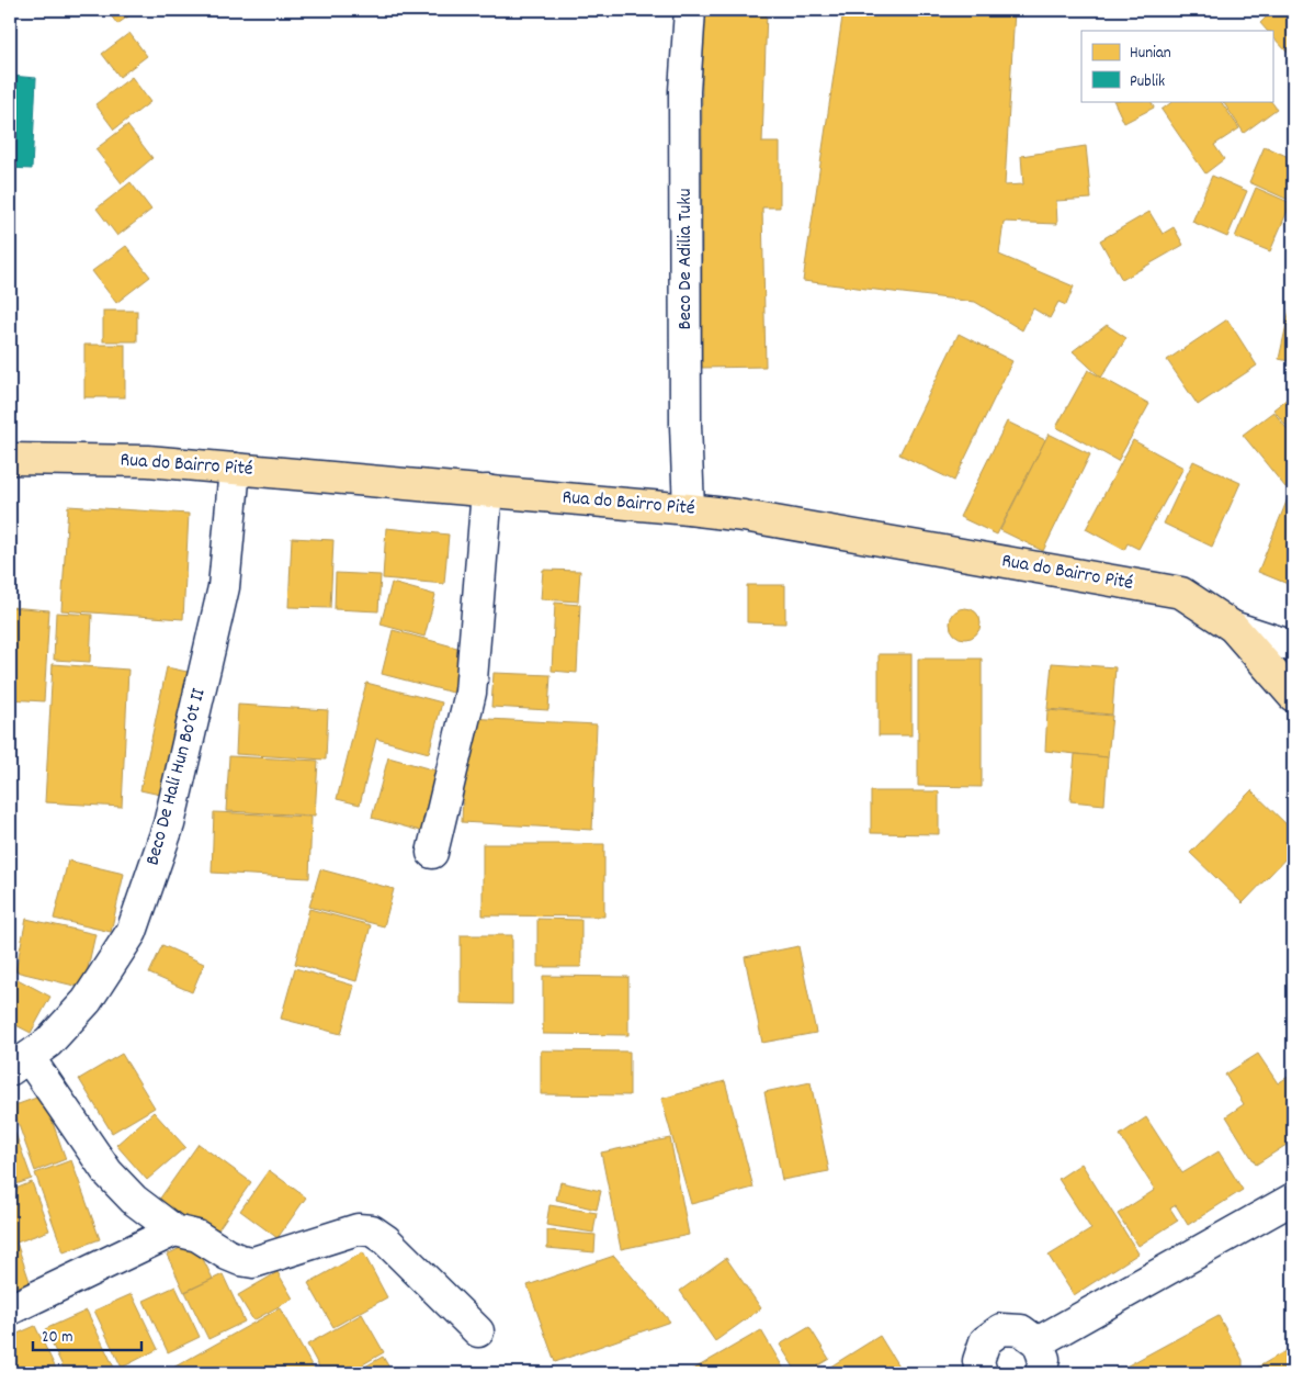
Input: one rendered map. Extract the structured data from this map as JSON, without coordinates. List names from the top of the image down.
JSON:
{
  "streets": {
    "main road": ["Rua do Bairro Pité"],
    "street": ["Beco De Adilia Tuku", "Beco De Hali Hun Bo’ot II"]
  },
  "crossings": [
    ["Beco De Adilia Tuku", "Rua do Bairro Pité"],
    ["Rua do Bairro Pité", "Beco De Hali Hun Bo’ot II"]
  ],
  "legend": ["Hunian", "Publik"],
  "scale_bar": "20 m"
}
